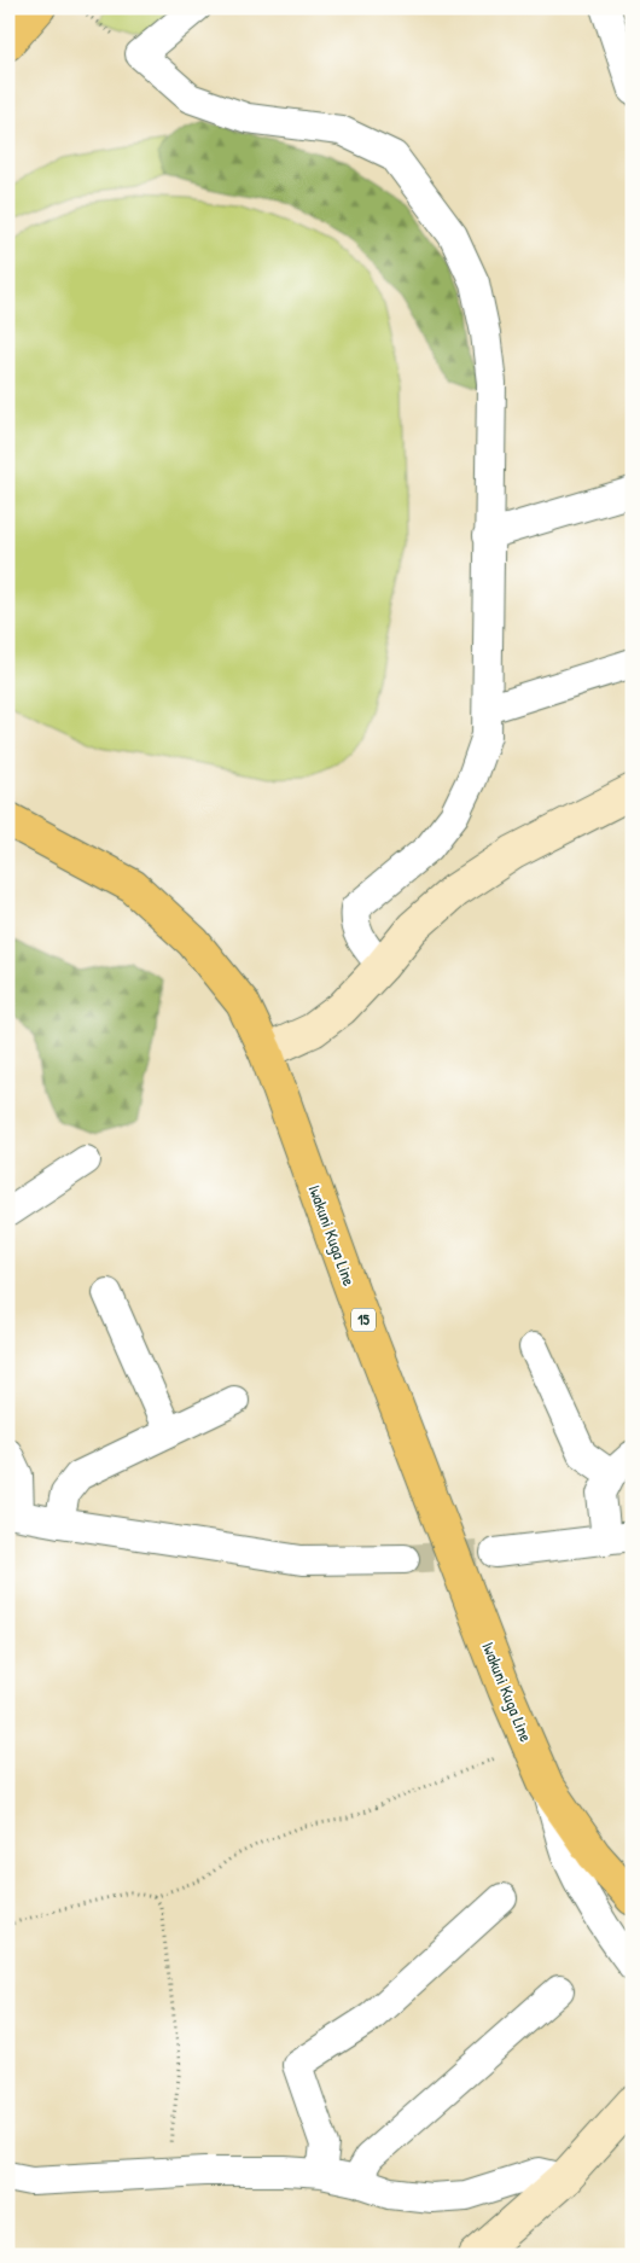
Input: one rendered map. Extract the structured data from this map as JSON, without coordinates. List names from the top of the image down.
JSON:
{
  "streets": {
    "main road": ["Iwakuni Kuga Line", "15"]
  }
}
